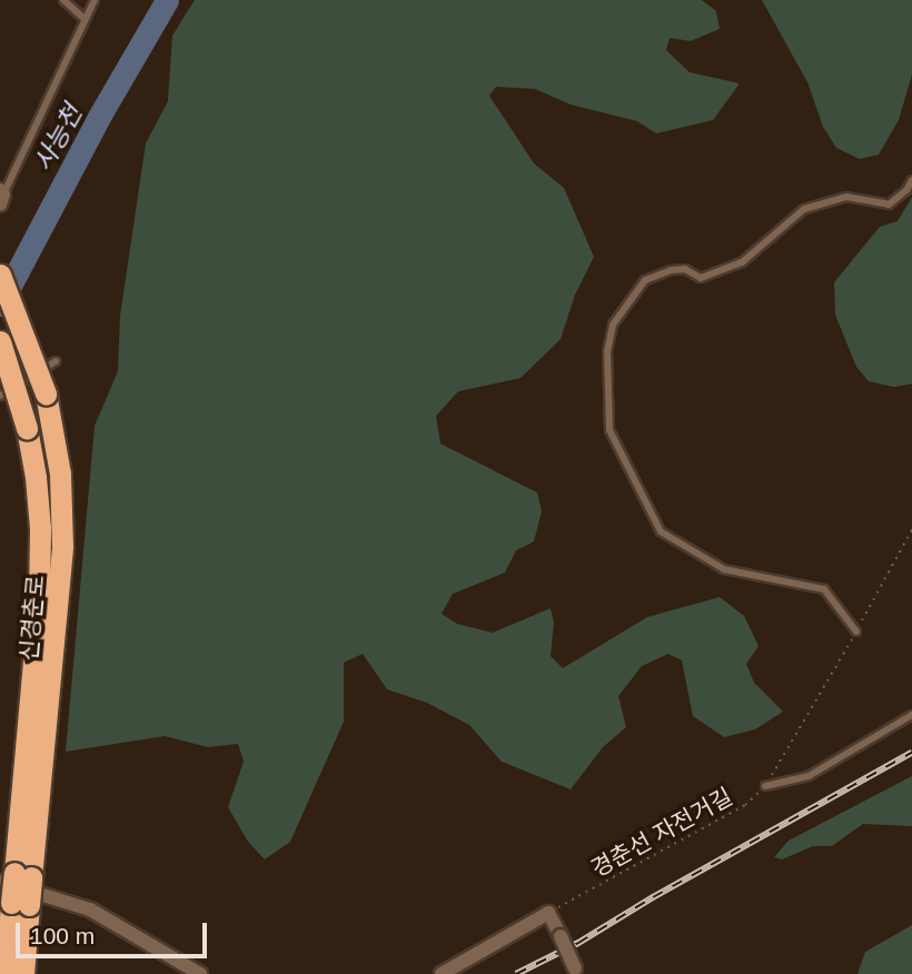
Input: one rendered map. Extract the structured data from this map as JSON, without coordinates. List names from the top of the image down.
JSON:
{
  "streets": {
    "highway": ["신경춘로"],
    "path": ["경춘선 자전거길"]
  },
  "water": ["사능천"],
  "scale_bar": "100 m"
}
